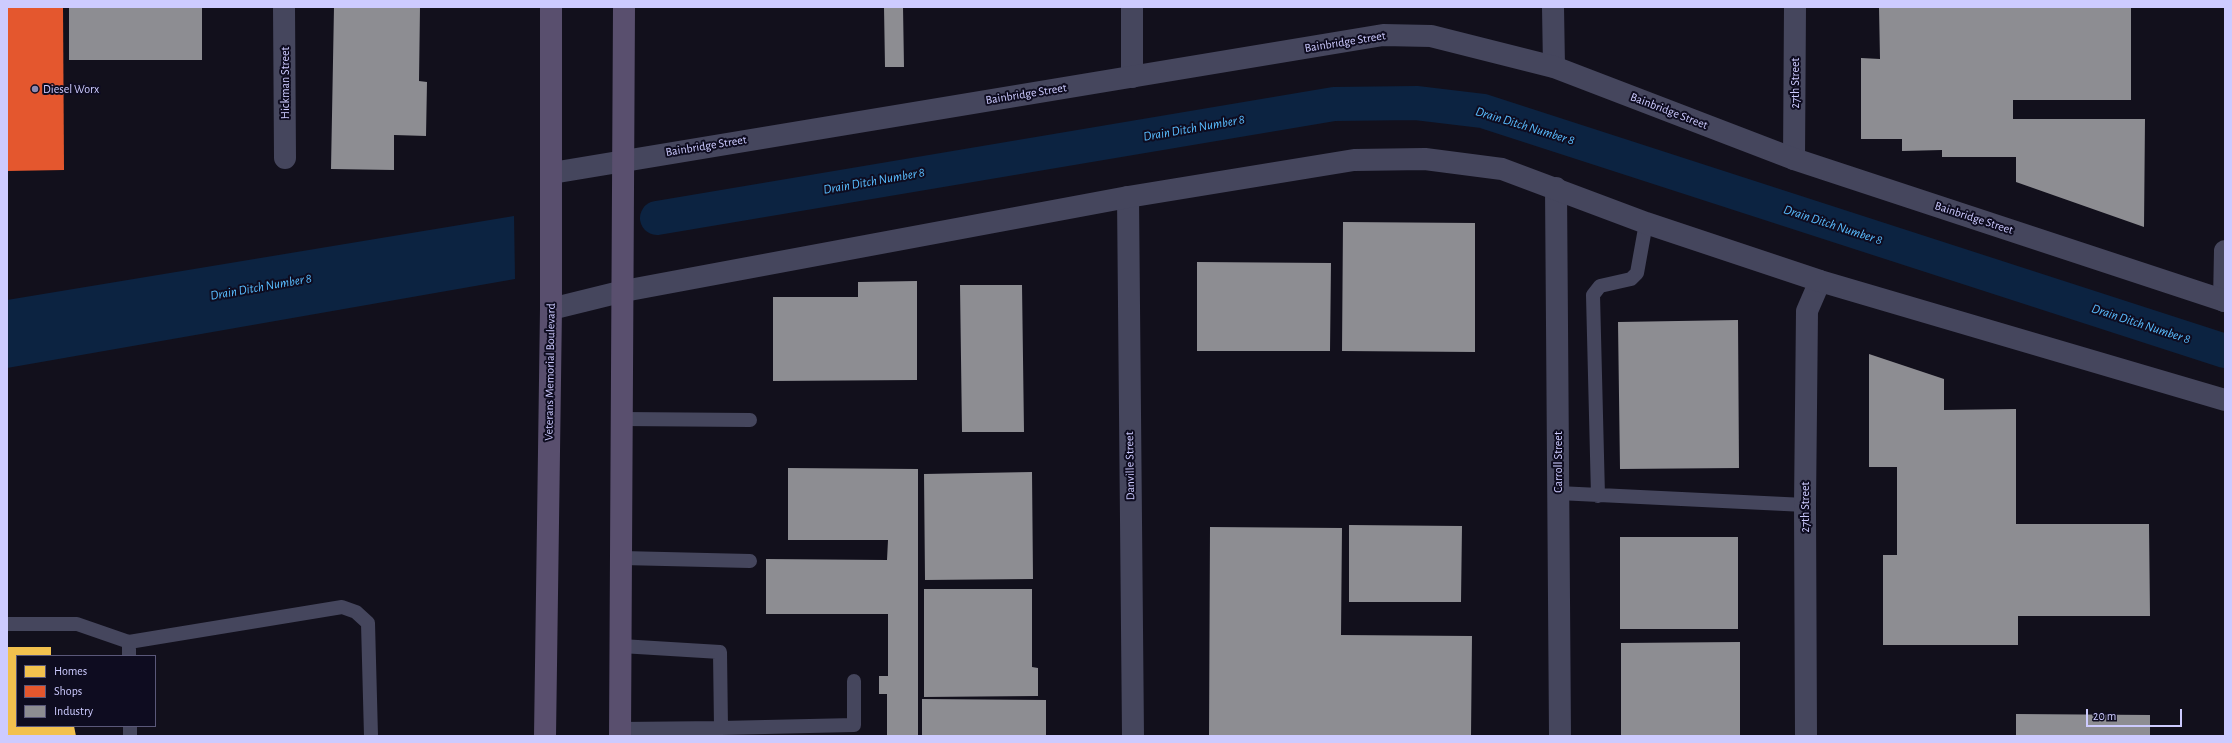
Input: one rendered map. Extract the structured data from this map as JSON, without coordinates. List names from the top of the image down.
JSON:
{
  "streets": {
    "main road": ["Veterans Memorial Boulevard"],
    "street": [
      "Bainbridge Street",
      "Hickman Street",
      "27th Street",
      "Carroll Street",
      "Danville Street"
    ]
  },
  "crossings": [
    ["Bainbridge Street", "27th Street"],
    ["Bainbridge Street", "Veterans Memorial Boulevard"]
  ],
  "water": ["Drain Ditch Number 8"],
  "places": ["Diesel Worx"],
  "legend": ["Homes", "Shops", "Industry"],
  "scale_bar": "20 m"
}
